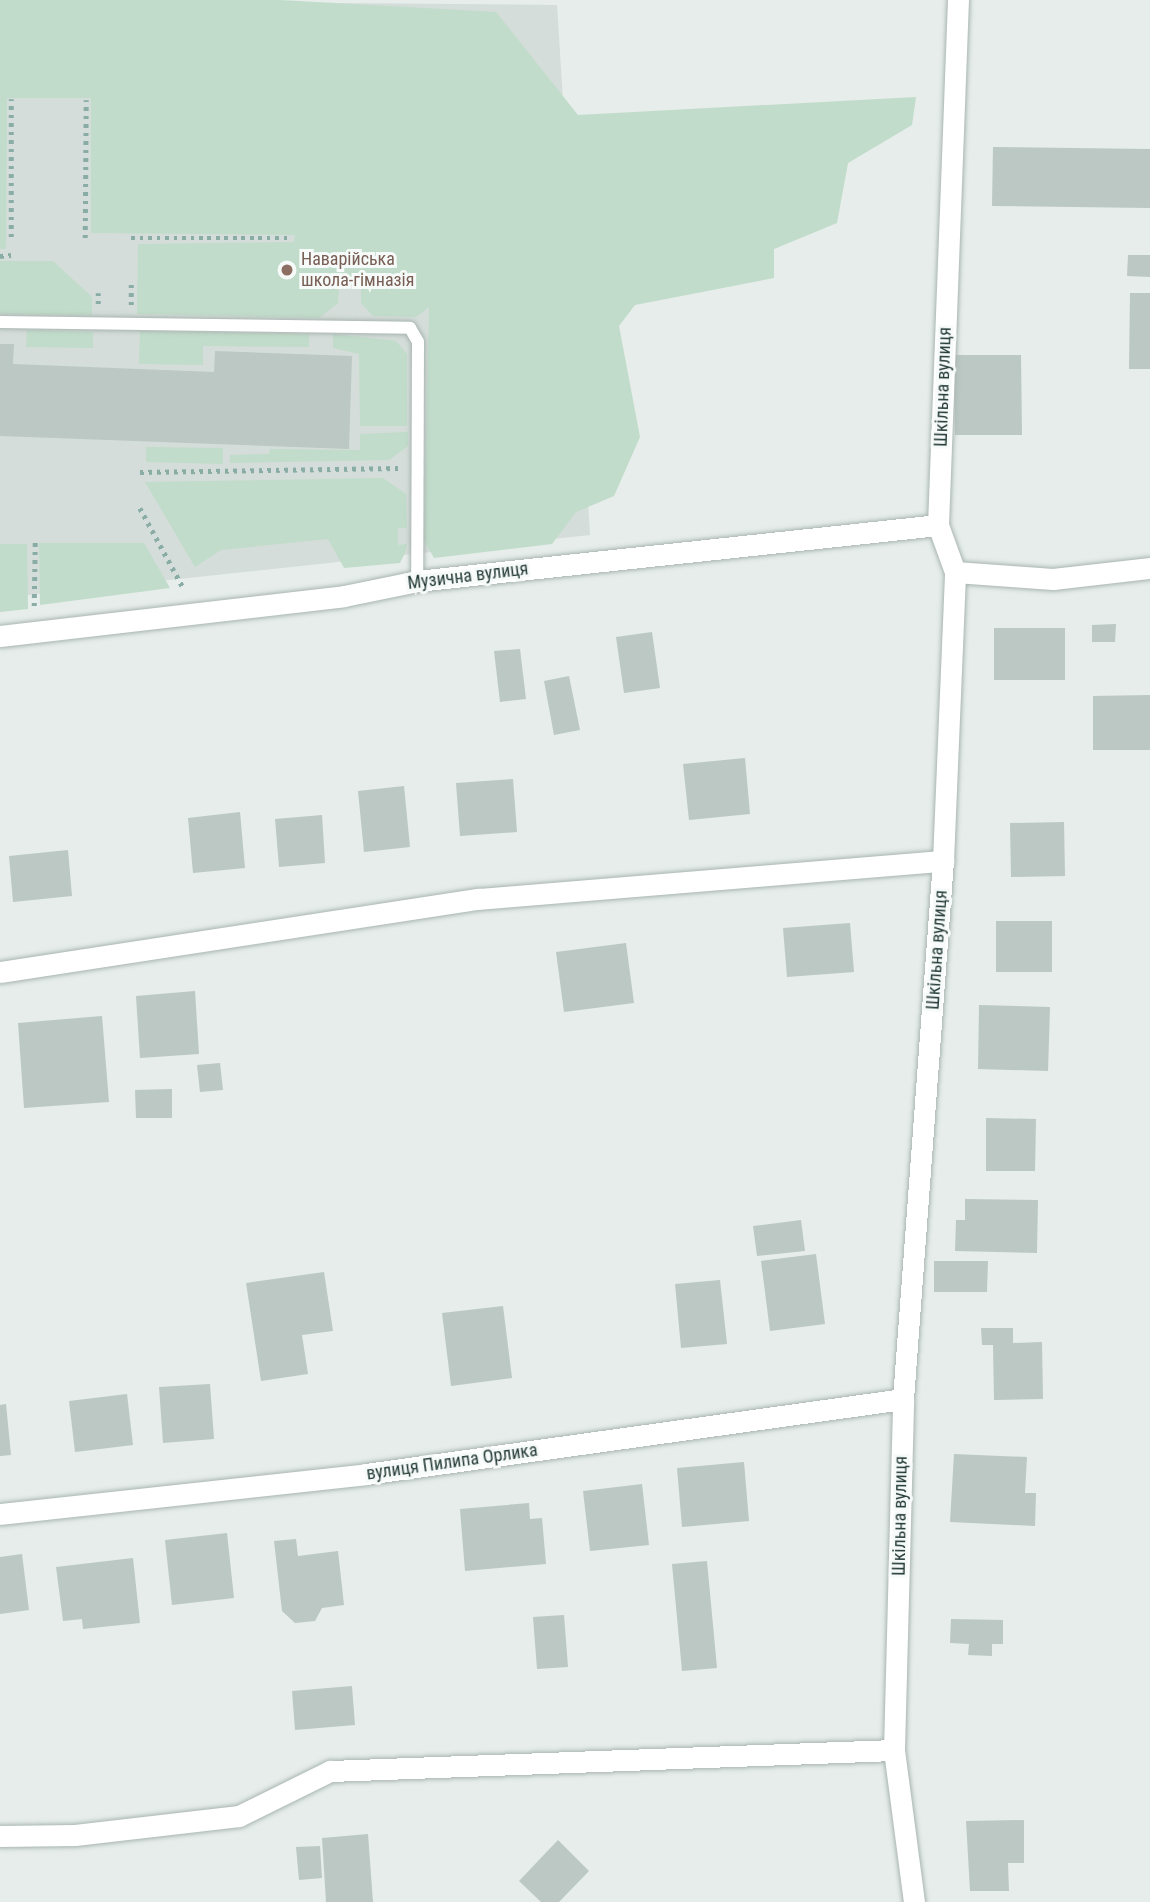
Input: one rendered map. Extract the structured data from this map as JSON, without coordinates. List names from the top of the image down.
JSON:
{
  "streets": {
    "street": ["Шкільна вулиця", "Музична вулиця", "вулиця Пилипа Орлика"]
  },
  "crossings": [
    ["Шкільна вулиця", "Музична вулиця"],
    ["Шкільна вулиця", "вулиця Пилипа Орлика"]
  ],
  "places": ["Наварійська школа-гімназія"]
}
